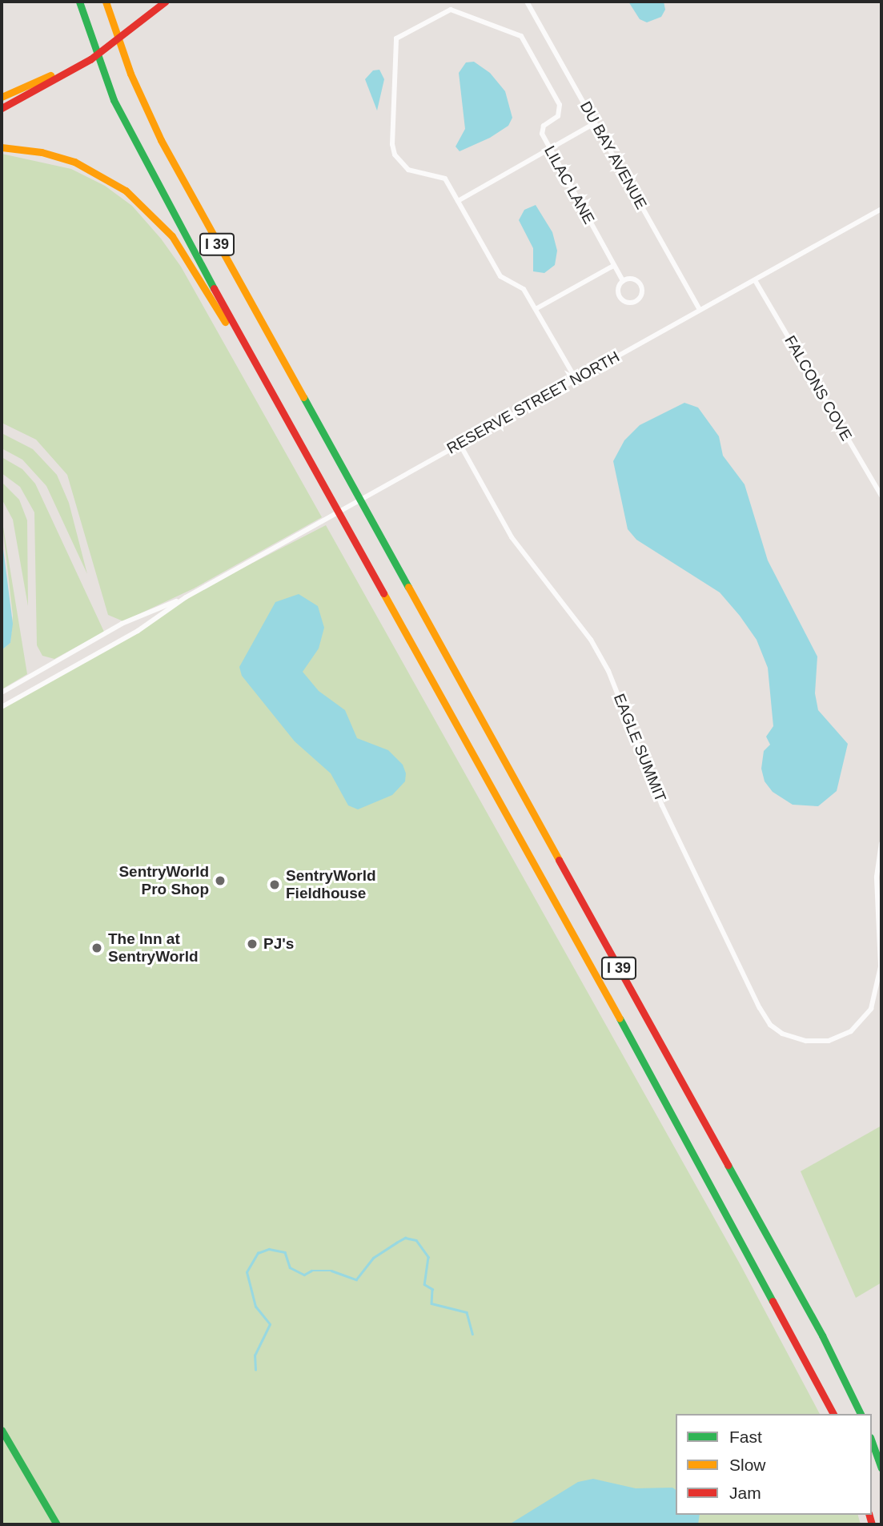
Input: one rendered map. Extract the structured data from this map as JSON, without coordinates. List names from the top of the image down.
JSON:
{
  "streets": {
    "main road": ["I 39"],
    "street": [
      "DU BAY AVENUE",
      "LILAC LANE",
      "FALCONS COVE",
      "RESERVE STREET NORTH",
      "EAGLE SUMMIT"
    ]
  },
  "crossings": [
    ["DU BAY AVENUE", "RESERVE STREET NORTH"],
    ["FALCONS COVE", "RESERVE STREET NORTH"],
    ["RESERVE STREET NORTH", "EAGLE SUMMIT"]
  ],
  "places": [
    "SentryWorld Pro Shop",
    "SentryWorld Fieldhouse",
    "PJ's",
    "The Inn at SentryWorld"
  ],
  "legend": ["Fast", "Slow", "Jam"]
}
